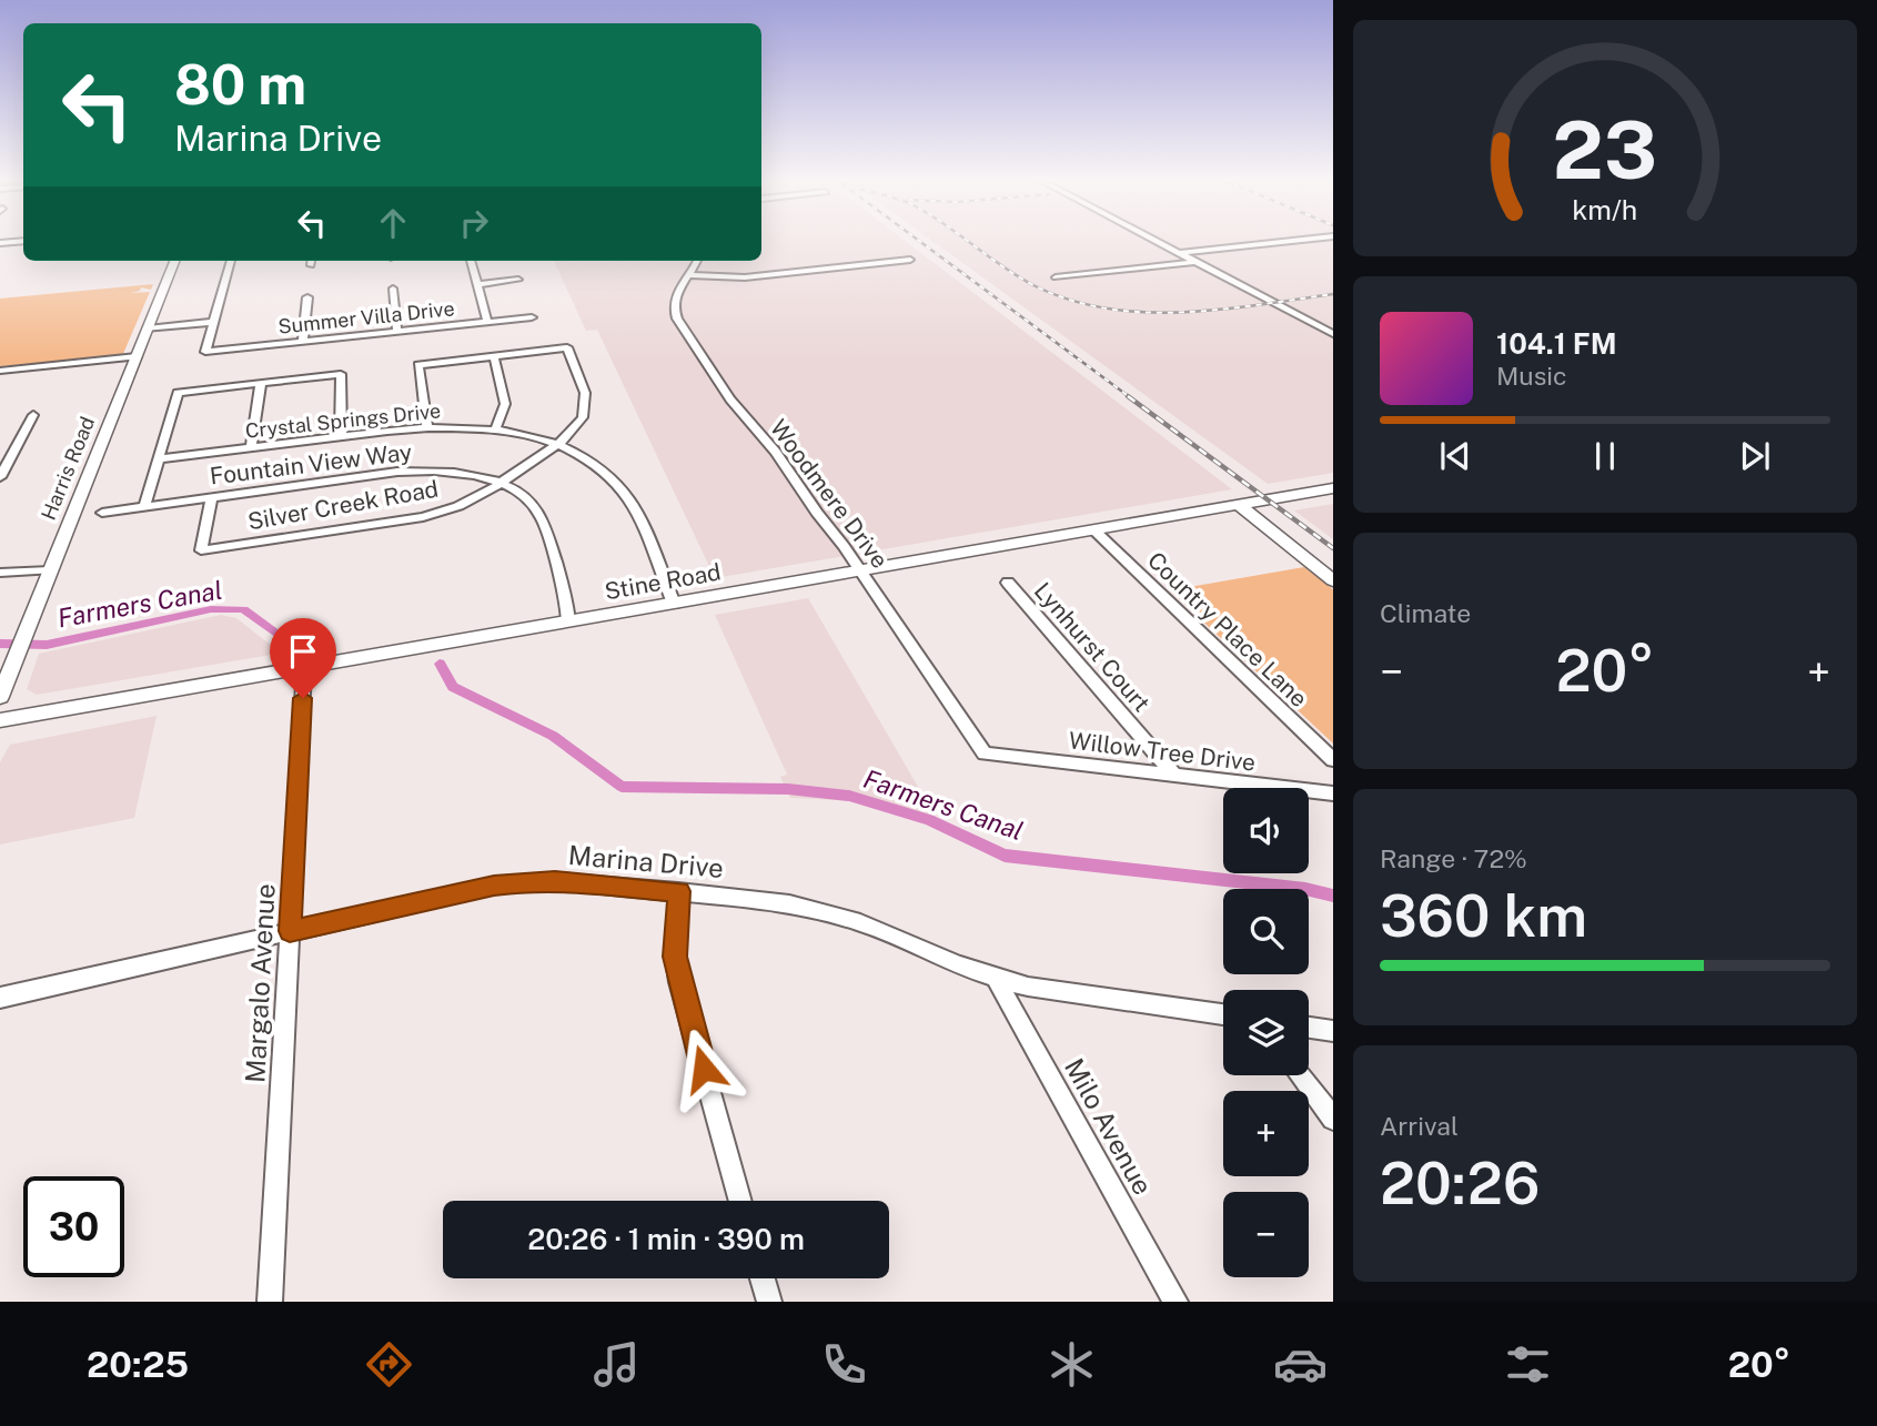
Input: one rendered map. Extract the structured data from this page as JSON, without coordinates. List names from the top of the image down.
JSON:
{
  "streets": {
    "main road": ["Harris Road", "Stine Road"],
    "street": [
      "Summer Villa Drive",
      "Crystal Springs Drive",
      "Fountain View Way",
      "Woodmere Drive",
      "Silver Creek Road",
      "Country Place Lane",
      "Lynhurst Court",
      "Willow Tree Drive",
      "Marina Drive",
      "Margalo Avenue",
      "Milo Avenue"
    ]
  },
  "crossings": [
    ["Crystal Springs Drive", "Silver Creek Road"],
    ["Crystal Springs Drive", "Stine Road"],
    ["Fountain View Way", "Silver Creek Road"],
    ["Fountain View Way", "Stine Road"],
    ["Woodmere Drive", "Stine Road"],
    ["Woodmere Drive", "Willow Tree Drive"],
    ["Stine Road", "Country Place Lane"],
    ["Stine Road", "Margalo Avenue"],
    ["Lynhurst Court", "Willow Tree Drive"],
    ["Marina Drive", "Margalo Avenue"],
    ["Marina Drive", "Milo Avenue"]
  ],
  "water": ["Farmers Canal"],
  "page": {
    "turn": ["80 m", "Marina Drive"],
    "song": ["104.1 FM", "Music"],
    "tile": [
      "Climate",
      ["Range · 72%", "360 km"],
      ["Arrival", "20:26"]
    ],
    "heat": ["−", "20°", "+"],
    "map_buttons": ["+", "−"],
    "limit": "30",
    "trip": "20:26 · 1 min · 390 m",
    "tabs": ["20:25", "20°"],
    "gauge": ["23", "km/h"]
  }
}
